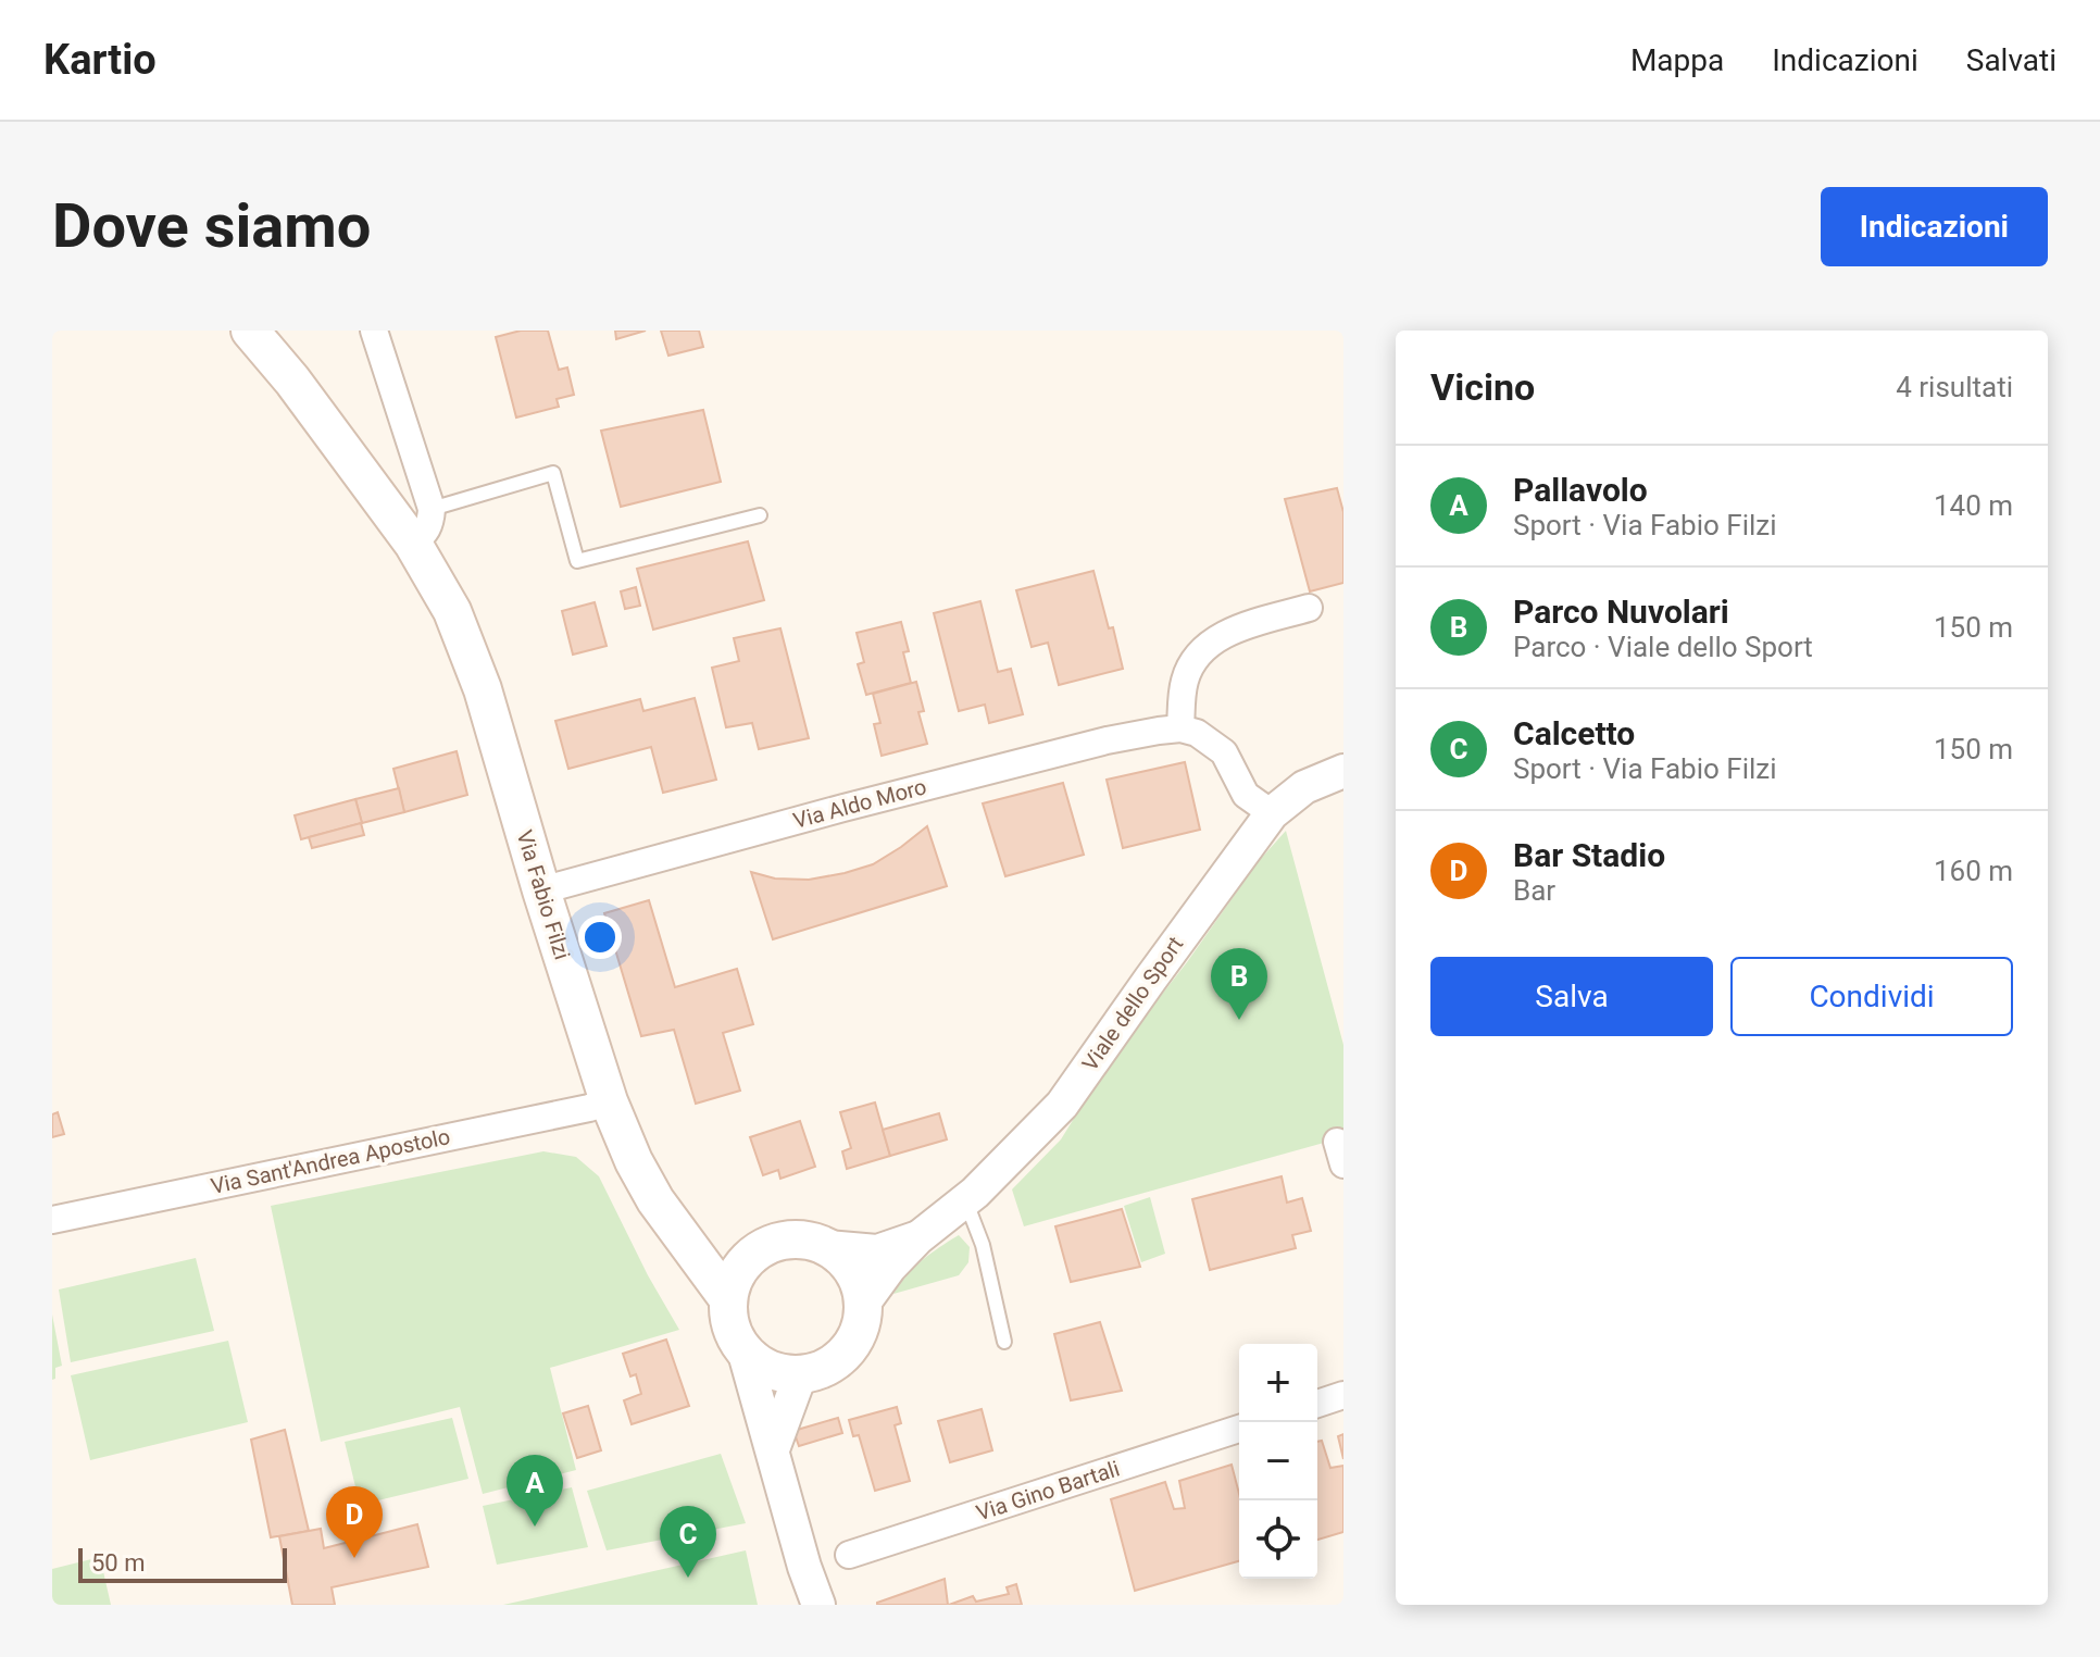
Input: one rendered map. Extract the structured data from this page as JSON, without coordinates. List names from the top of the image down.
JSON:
{
  "streets": {
    "main road": ["Via Fabio Filzi"],
    "street": [
      "Via Aldo Moro",
      "Viale dello Sport",
      "Via Sant'Andrea Apostolo",
      "Via Gino Bartali"
    ]
  },
  "crossings": [
    ["Via Aldo Moro", "Via Fabio Filzi"],
    ["Via Fabio Filzi", "Viale dello Sport"],
    ["Via Fabio Filzi", "Via Sant'Andrea Apostolo"]
  ],
  "scale_bar": "50 m",
  "page": {
    "header": "Kartio",
    "nav": ["Mappa", "Indicazioni", "Salvati"],
    "buttons": [
      "Indicazioni",
      ["Salva", "Condividi"]
    ],
    "title": "Dove siamo",
    "heading": ["Vicino", "4 risultati"],
    "list": [
      {
        "mark": "A",
        "name": "Pallavolo",
        "note": "Sport · Via Fabio Filzi",
        "value": "140 m"
      },
      {
        "mark": "B",
        "name": "Parco Nuvolari",
        "note": "Parco · Viale dello Sport",
        "value": "150 m"
      },
      {
        "mark": "C",
        "name": "Calcetto",
        "note": "Sport · Via Fabio Filzi",
        "value": "150 m"
      },
      {
        "mark": "D",
        "name": "Bar Stadio",
        "note": "Bar",
        "value": "160 m"
      }
    ],
    "pins": [
      "B",
      "A",
      "D",
      "C"
    ],
    "map_buttons": ["+", "−"],
    "scale": "50 m"
  }
}
